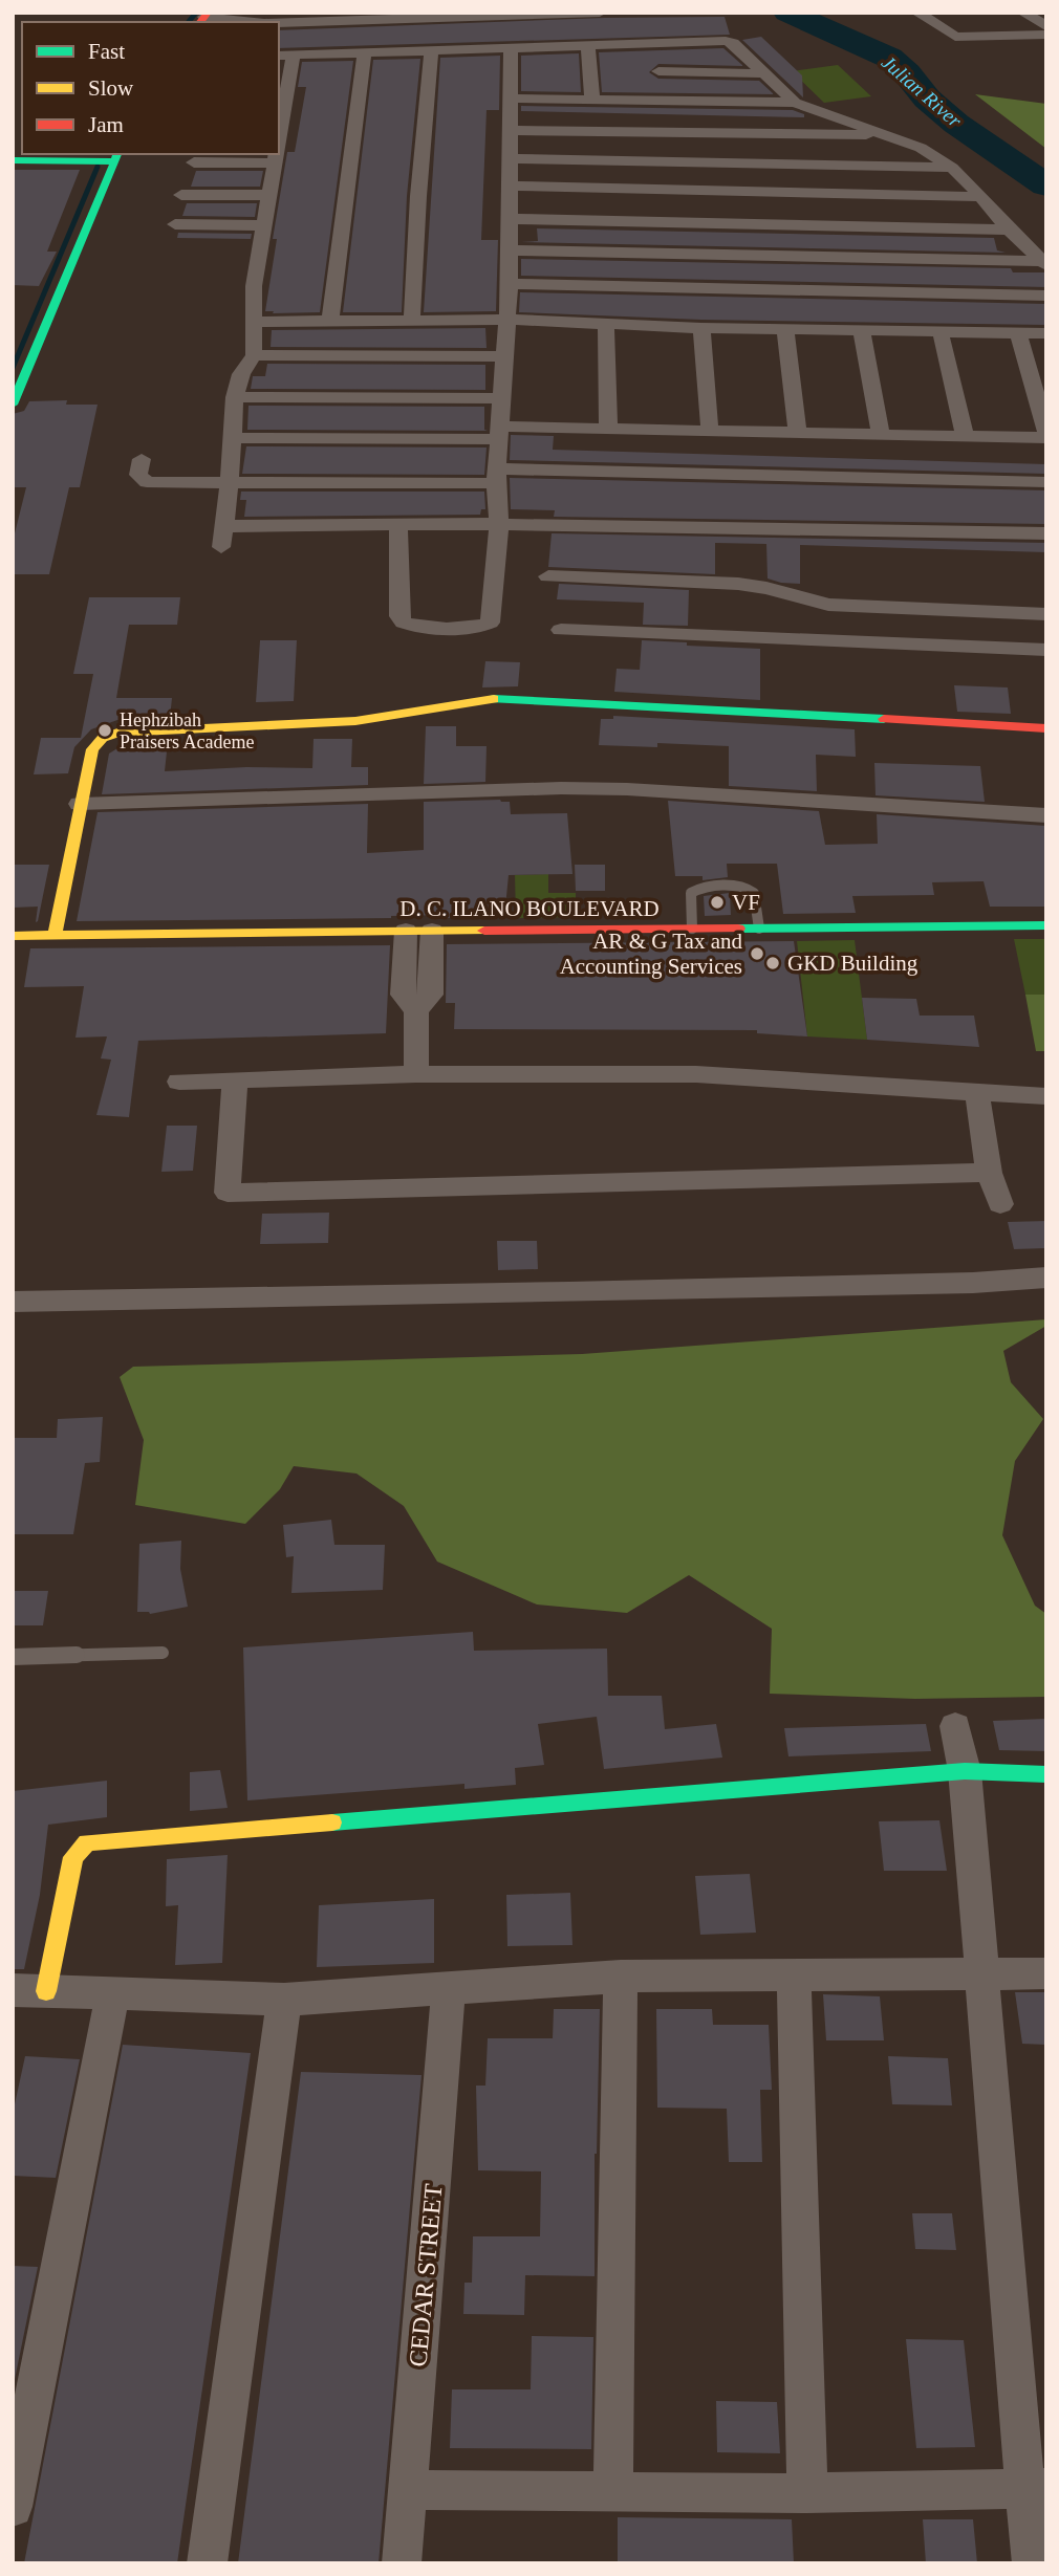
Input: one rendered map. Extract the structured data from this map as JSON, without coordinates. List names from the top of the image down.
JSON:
{
  "streets": {
    "street": ["D. C. ILANO BOULEVARD", "CEDAR STREET"]
  },
  "water": ["Julian River"],
  "places": [
    "Hephzibah Praisers Academe",
    "VF",
    "AR & G Tax and Accounting Services",
    "GKD Building"
  ],
  "legend": ["Fast", "Slow", "Jam"]
}
